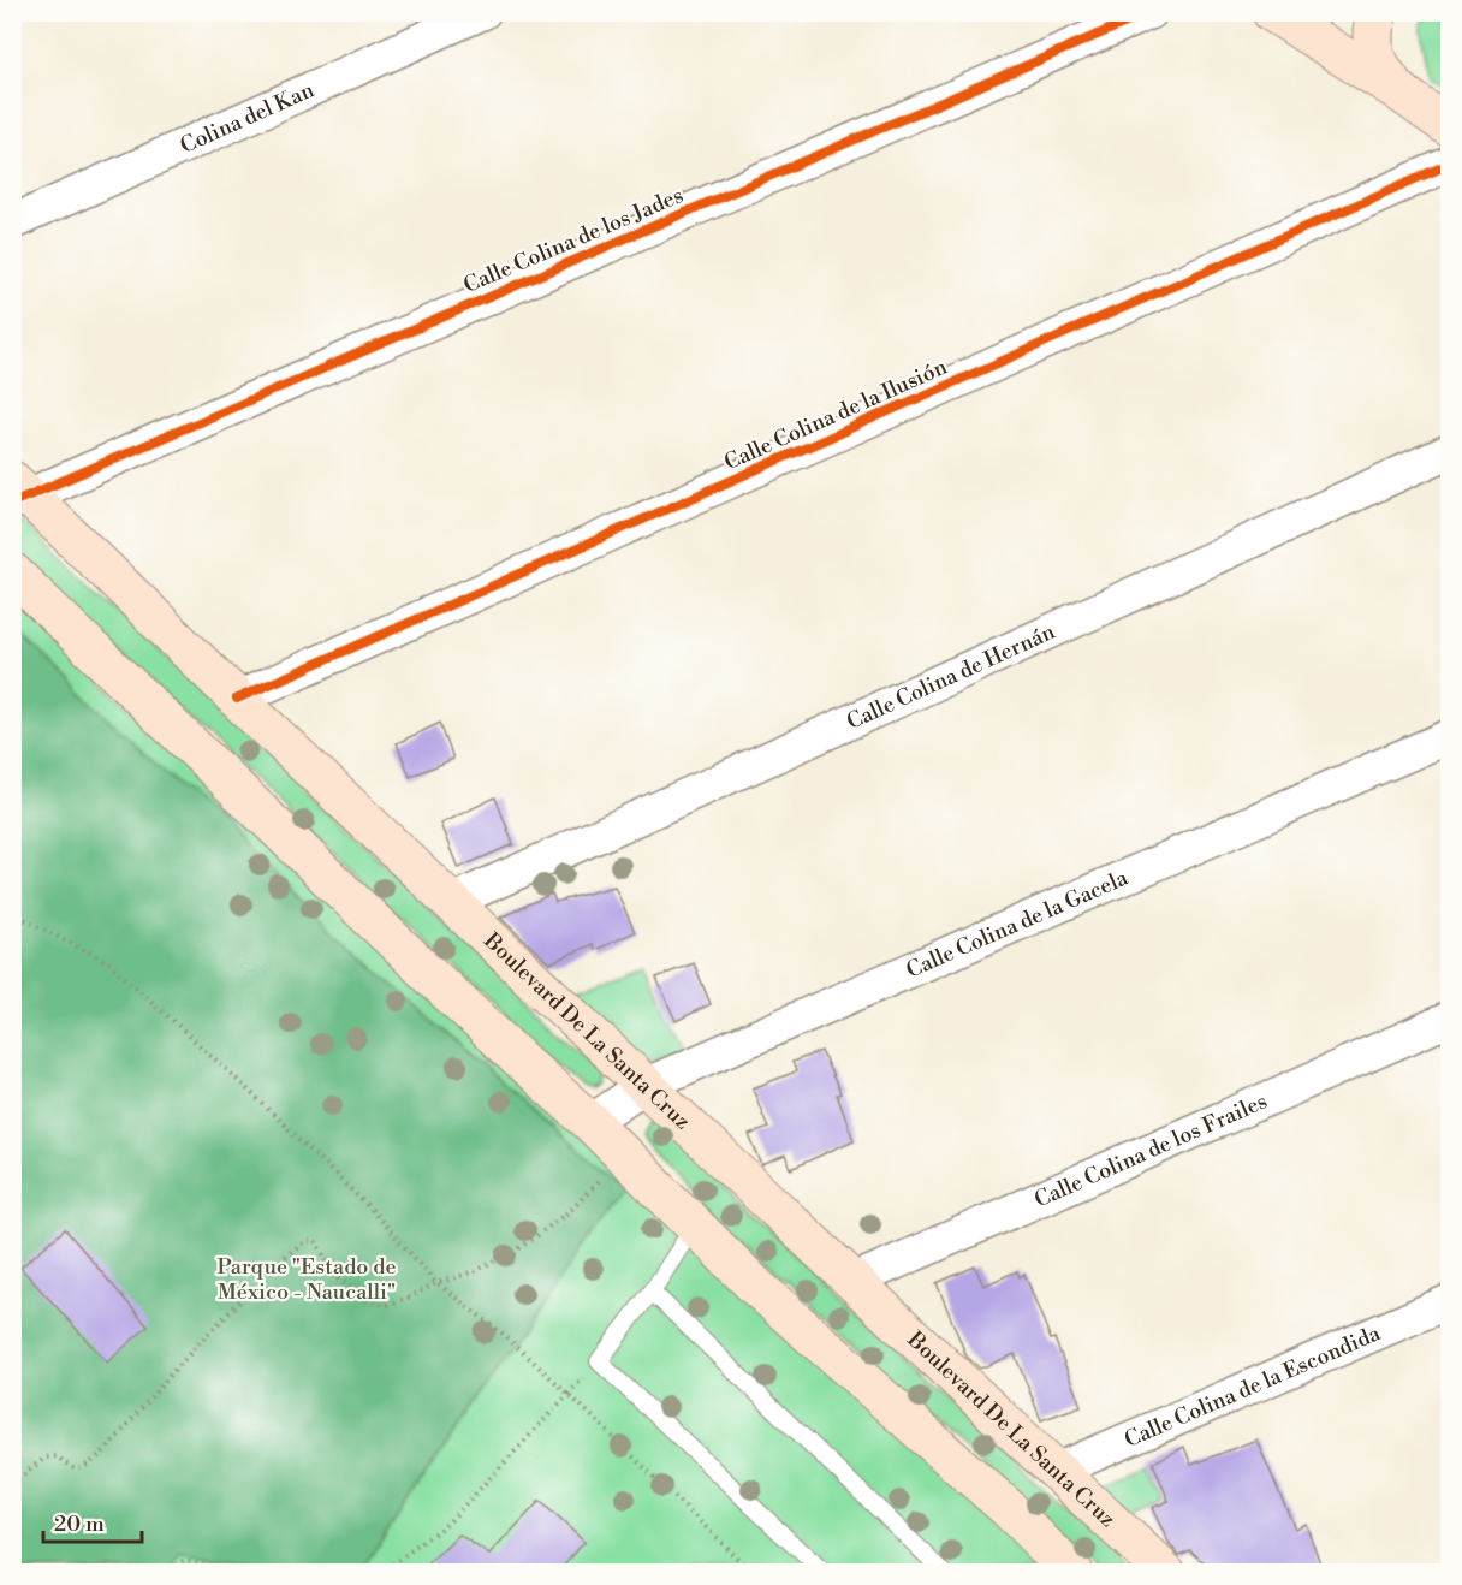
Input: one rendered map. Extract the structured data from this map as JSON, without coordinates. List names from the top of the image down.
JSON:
{
  "streets": {
    "main road": ["Boulevard De La Santa Cruz"],
    "street": [
      "Colina del Kan",
      "Calle Colina de los Jades",
      "Calle Colina de la Ilusión",
      "Calle Colina de Hernán",
      "Calle Colina de la Gacela",
      "Calle Colina de los Frailes",
      "Calle Colina de la Escondida"
    ]
  },
  "crossings": [
    ["Calle Colina de los Jades", "Boulevard De La Santa Cruz"],
    ["Calle Colina de la Ilusión", "Boulevard De La Santa Cruz"],
    ["Calle Colina de Hernán", "Boulevard De La Santa Cruz"],
    ["Calle Colina de la Gacela", "Boulevard De La Santa Cruz"],
    ["Boulevard De La Santa Cruz", "Calle Colina de los Frailes"],
    ["Boulevard De La Santa Cruz", "Calle Colina de la Escondida"]
  ],
  "parks": ["Parque \"Estado de México - Naucalli\""],
  "scale_bar": "20 m"
}
